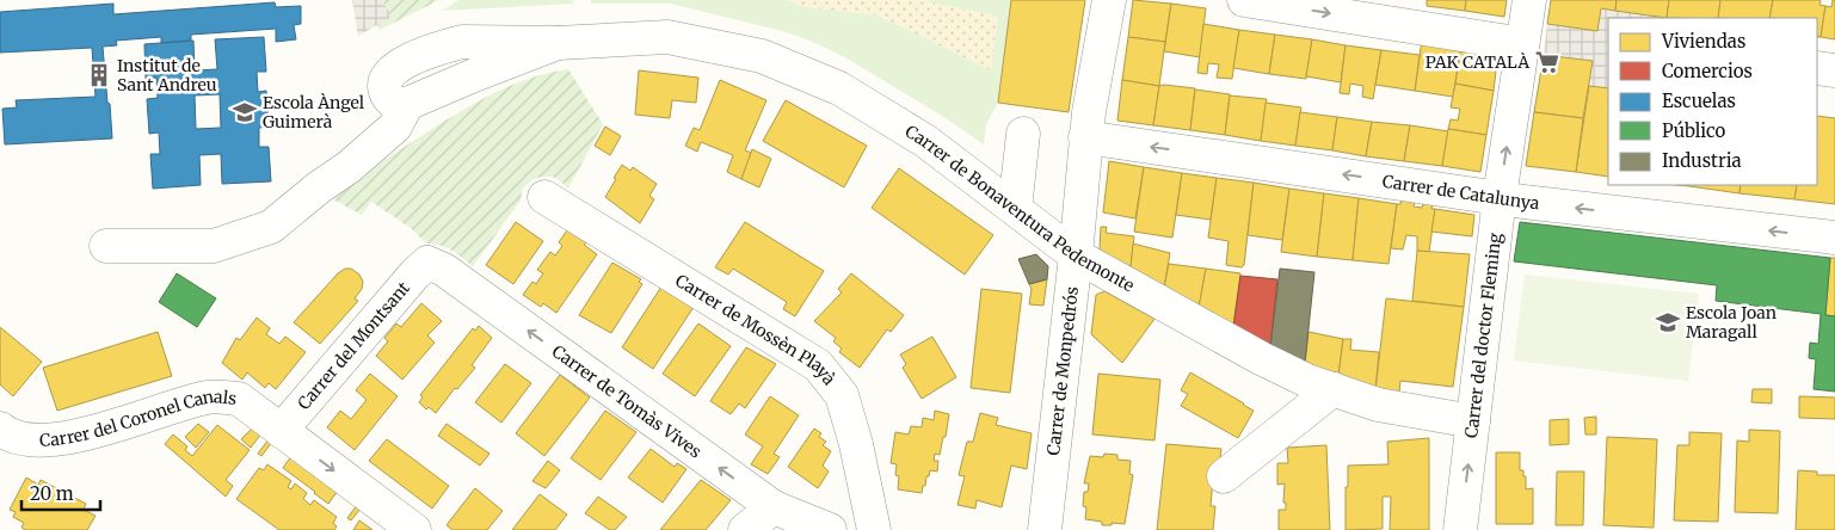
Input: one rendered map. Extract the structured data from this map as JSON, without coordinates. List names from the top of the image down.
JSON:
{
  "streets": {
    "street": [
      "Carrer de Catalunya",
      "Carrer de Bonaventura Pedemonte",
      "Carrer de Mossèn Playà",
      "Carrer del doctor Fleming",
      "Carrer del Montsant",
      "Carrer de Monpedrós",
      "Carrer de Tomàs Vives",
      "Carrer del Coronel Canals"
    ]
  },
  "crossings": [
    ["Carrer de Catalunya", "Carrer del doctor Fleming"],
    ["Carrer de Catalunya", "Carrer de Monpedrós"],
    ["Carrer de Bonaventura Pedemonte", "Carrer del doctor Fleming"],
    ["Carrer de Bonaventura Pedemonte", "Carrer de Monpedrós"],
    ["Carrer del Montsant", "Carrer de Tomàs Vives"],
    ["Carrer del Montsant", "Carrer del Coronel Canals"]
  ],
  "one_way": ["Carrer del doctor Fleming", "Carrer de Tomàs Vives", "Carrer del Coronel Canals"],
  "places": {
    "supermarket": ["PAK CATALÀ"],
    "building": ["Institut de Sant Andreu"],
    "school or university": ["Escola Àngel Guimerà", "Escola Joan Maragall"]
  },
  "legend": [
    "Viviendas",
    "Comercios",
    "Escuelas",
    "Público",
    "Industria"
  ],
  "scale_bar": "20 m"
}
